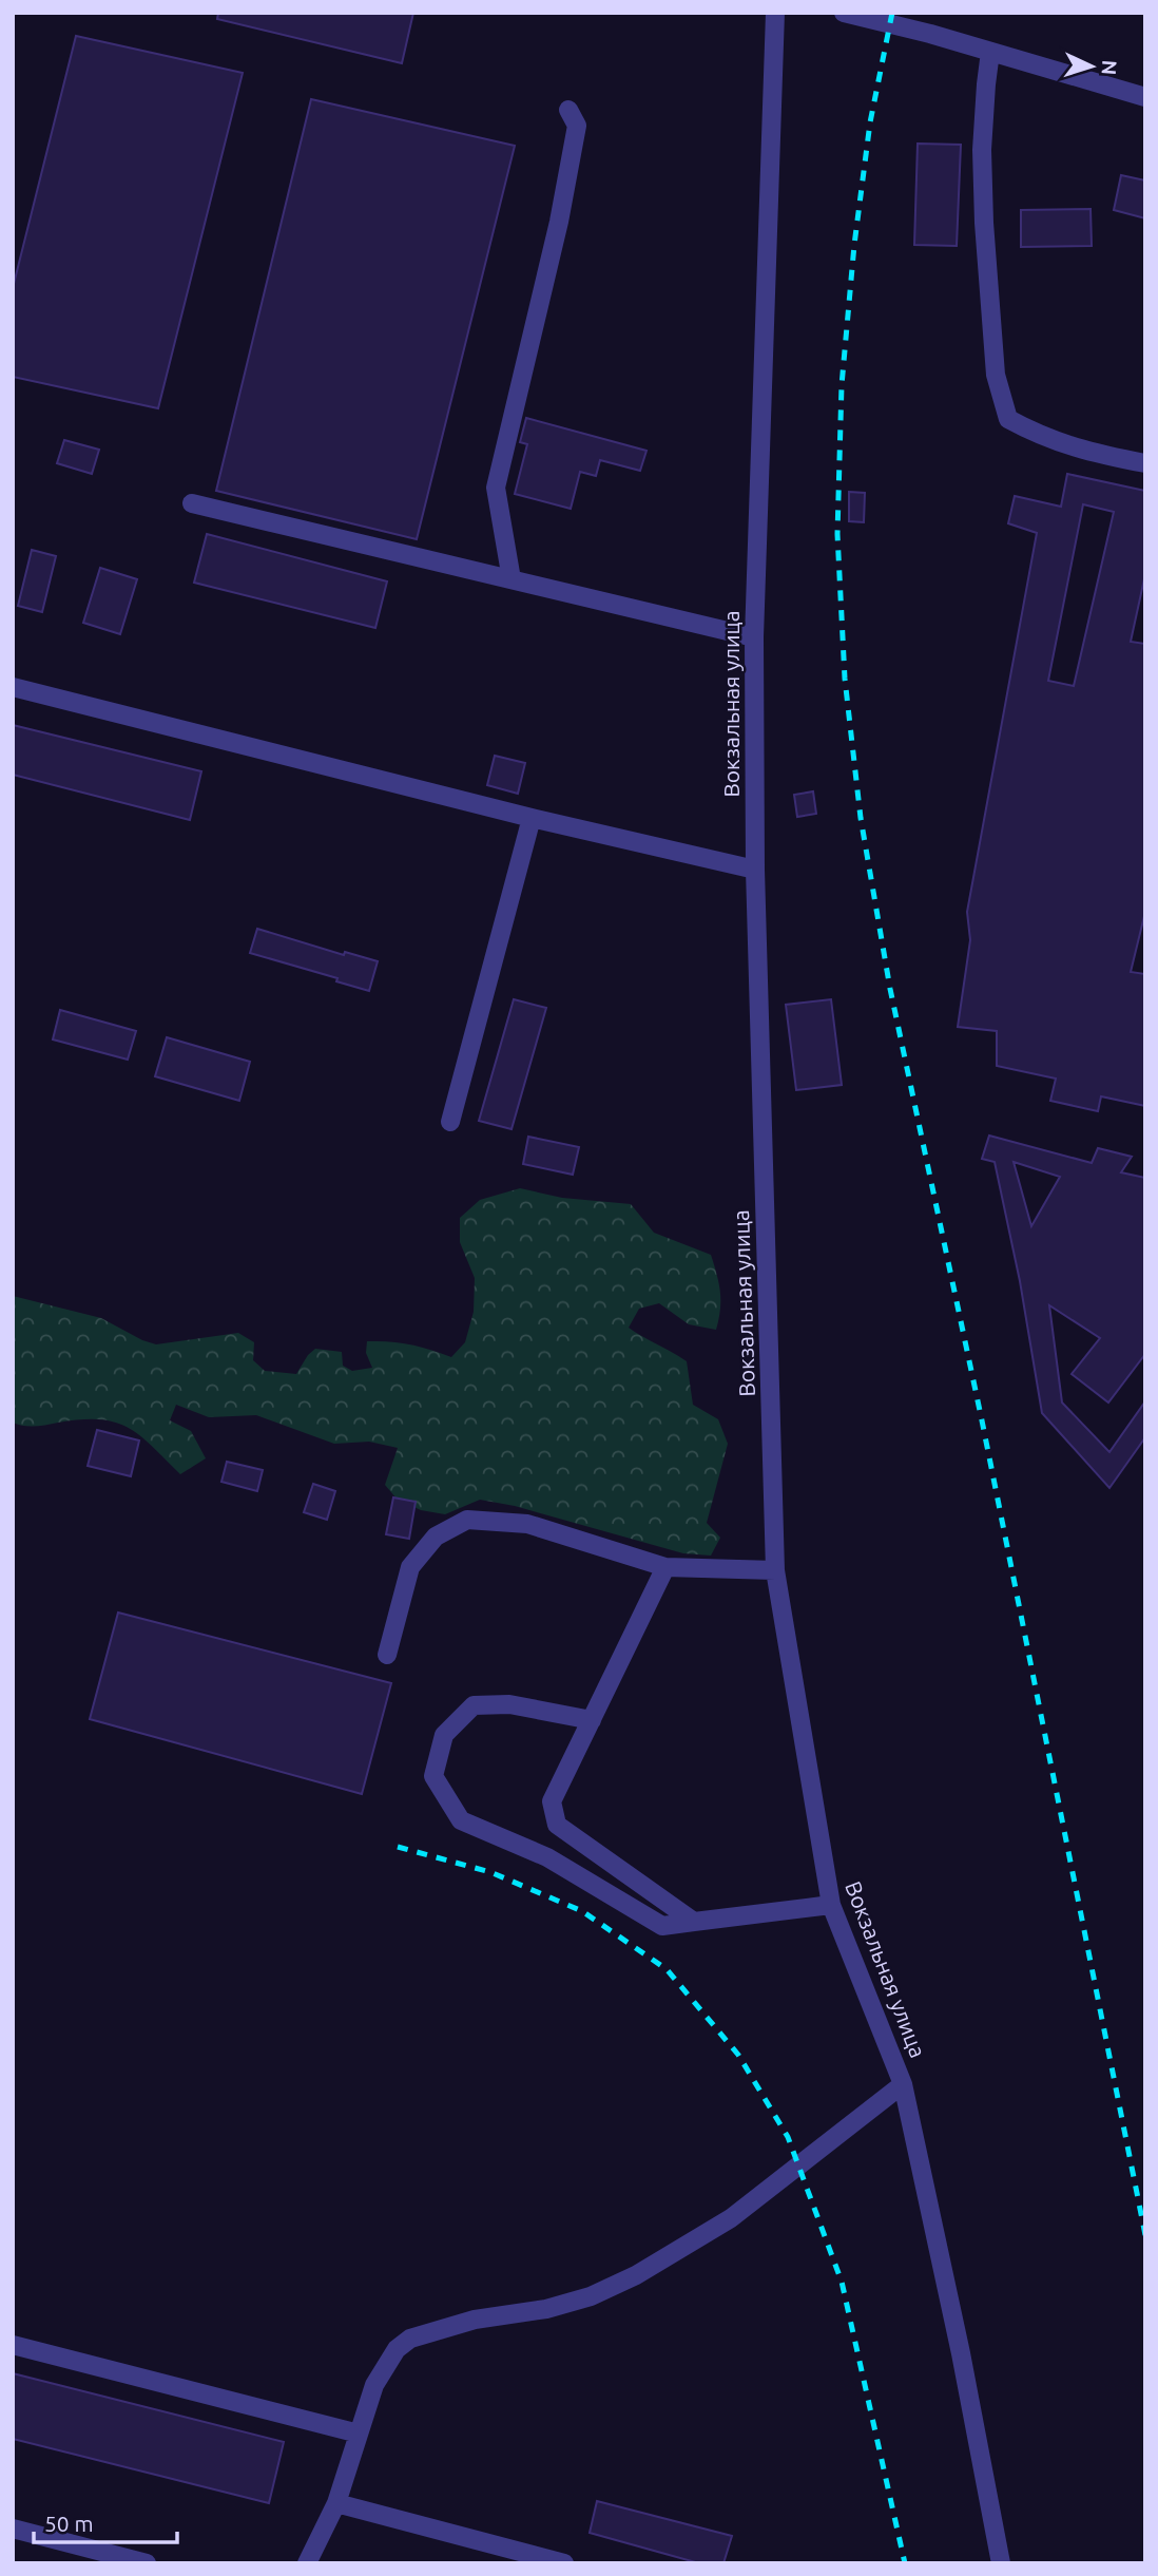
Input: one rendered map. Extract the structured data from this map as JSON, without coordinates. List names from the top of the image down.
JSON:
{
  "streets": {
    "street": ["Вокзальная улица"]
  },
  "scale_bar": "50 m",
  "north": "right"
}
